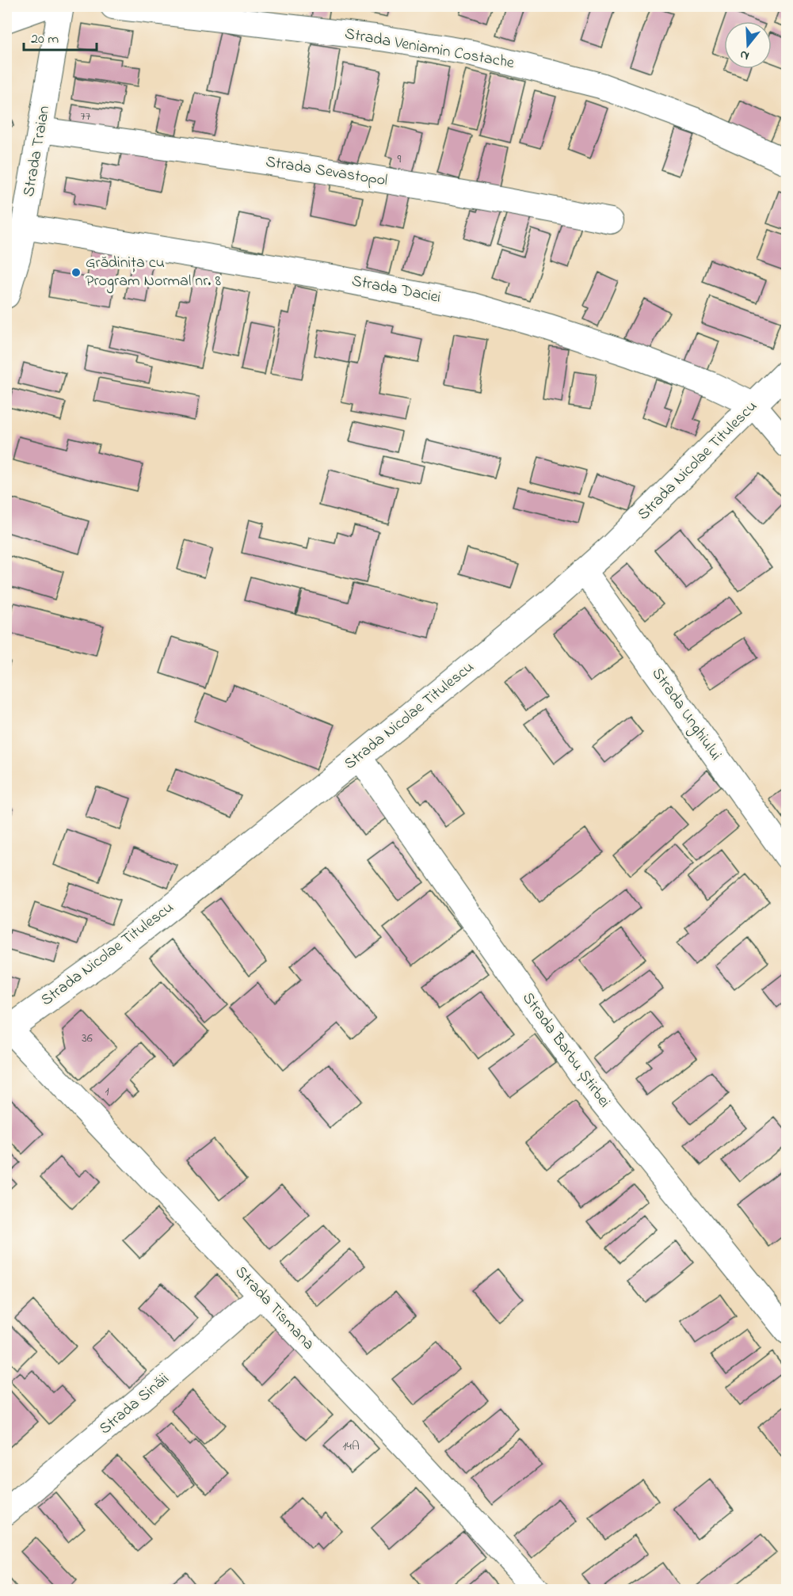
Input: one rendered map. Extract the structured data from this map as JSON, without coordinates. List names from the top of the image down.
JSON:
{
  "streets": {
    "street": [
      "Strada Veniamin Costache",
      "Strada Traian",
      "Strada Sevastopol",
      "Strada Daciei",
      "Strada Nicolae Titulescu",
      "Strada Unghiului",
      "Strada Barbu Știrbei",
      "Strada Tismana",
      "Strada Sinăii"
    ]
  },
  "crossings": [
    ["Strada Traian", "Strada Sevastopol"],
    ["Strada Traian", "Strada Daciei"],
    ["Strada Daciei", "Strada Nicolae Titulescu"],
    ["Strada Nicolae Titulescu", "Strada Unghiului"],
    ["Strada Nicolae Titulescu", "Strada Barbu Știrbei"],
    ["Strada Nicolae Titulescu", "Strada Tismana"],
    ["Strada Tismana", "Strada Sinăii"]
  ],
  "places": ["Grădinița cu Program Normal nr. 8"],
  "house_numbers": [
    "77",
    "9",
    "36",
    "1",
    "14A"
  ],
  "scale_bar": "20 m",
  "north": "bottom"
}
